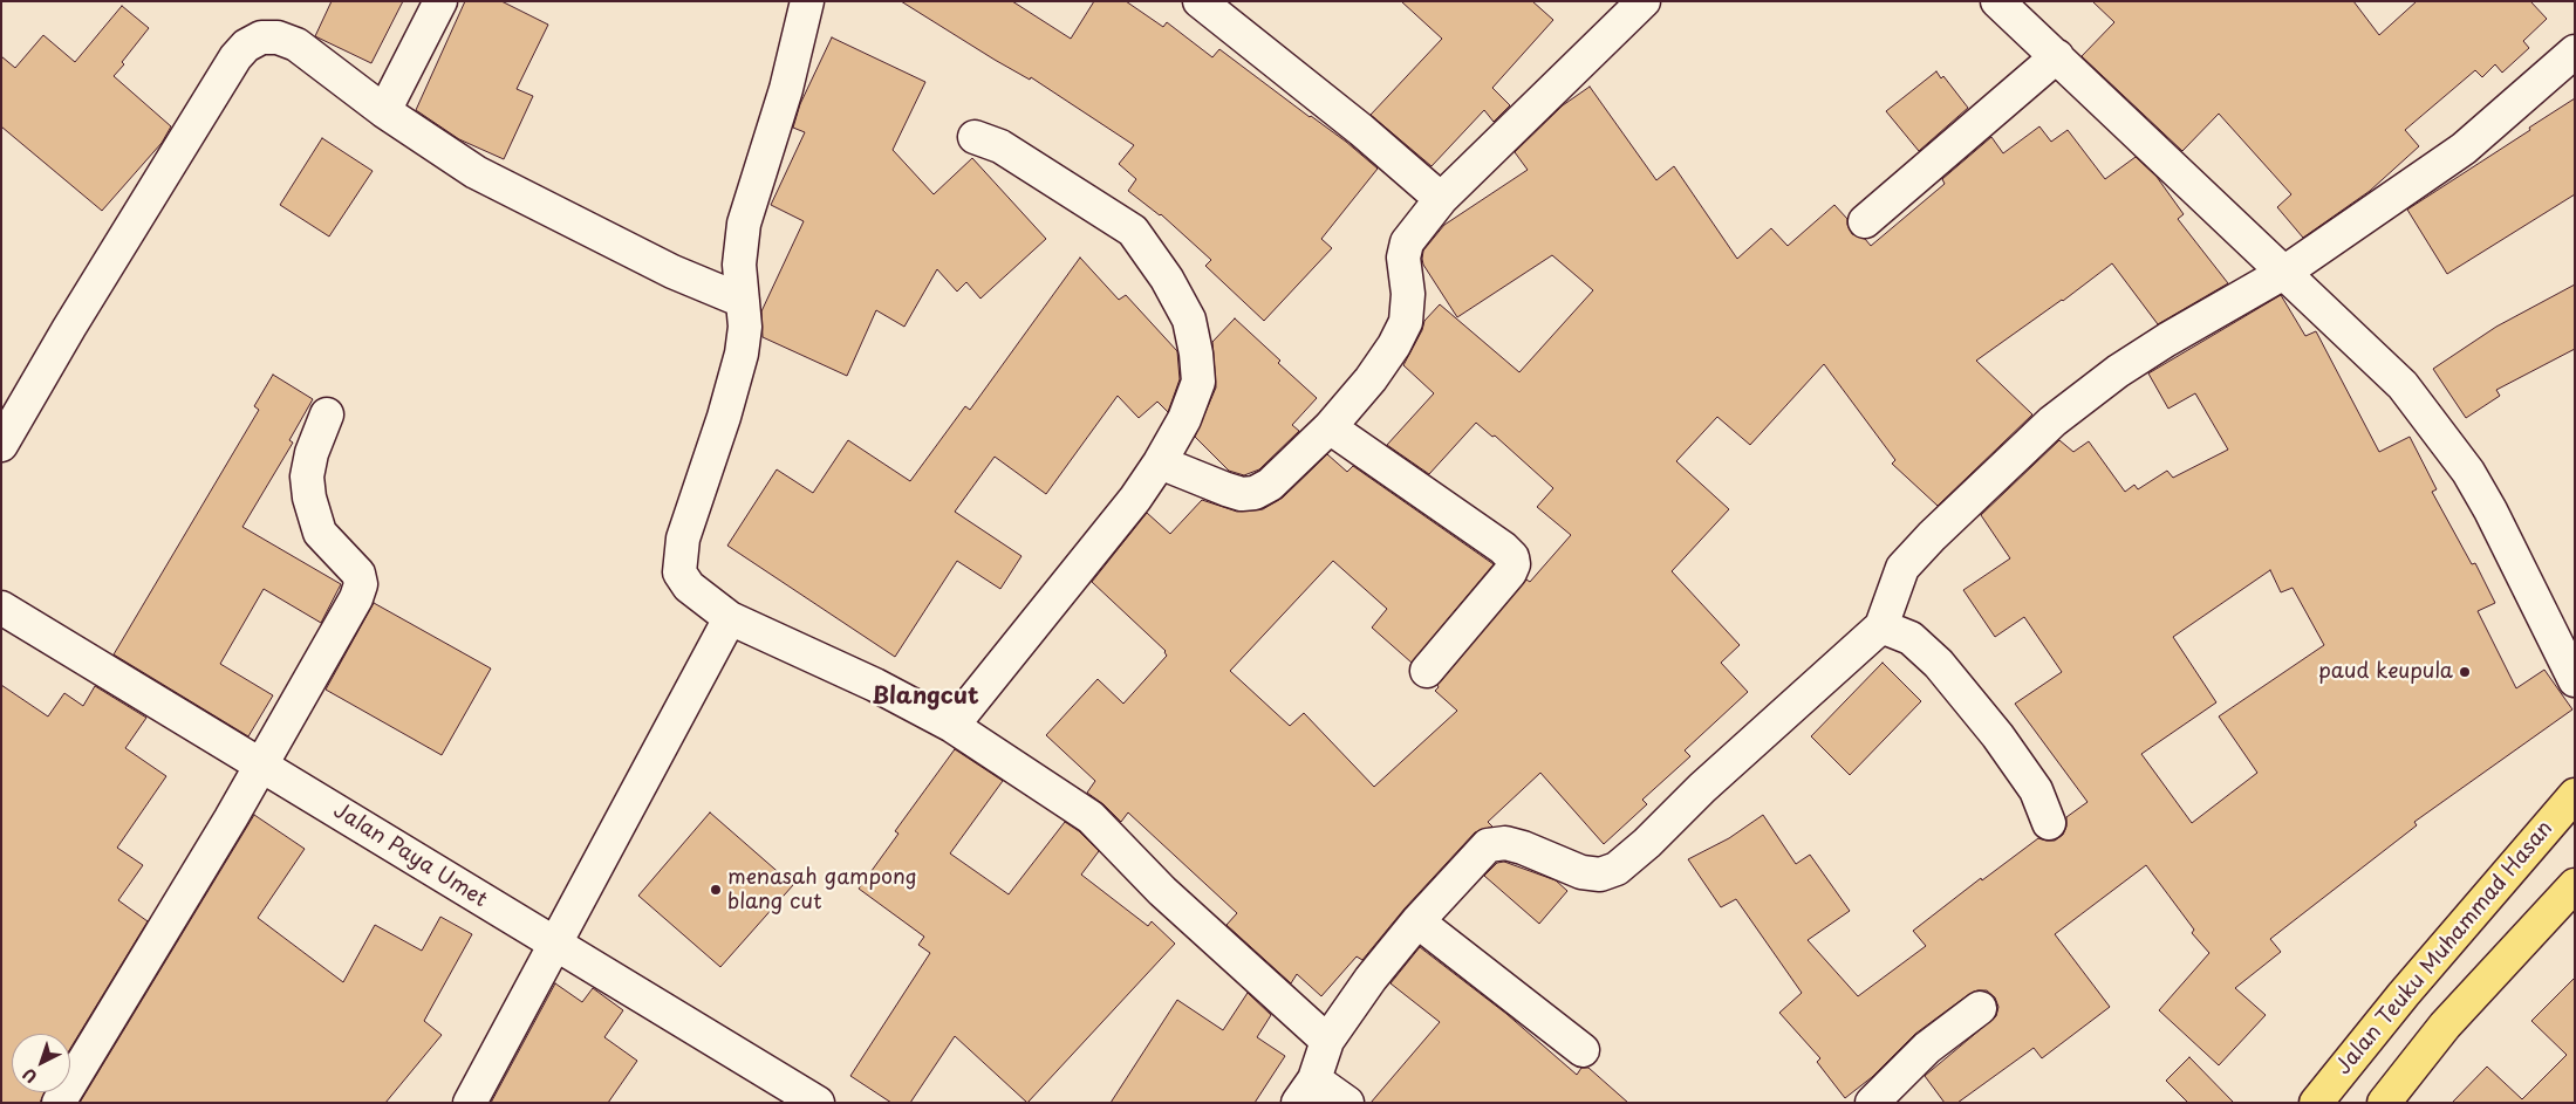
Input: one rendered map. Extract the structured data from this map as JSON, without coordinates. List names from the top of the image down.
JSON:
{
  "streets": {
    "highway": ["Jalan Teuku Muhammad Hasan"],
    "street": ["Jalan Paya Umet"]
  },
  "districts": ["Blangcut"],
  "places": ["paud keupula", "menasah gampong blang cut"],
  "north": "bottom left"
}
